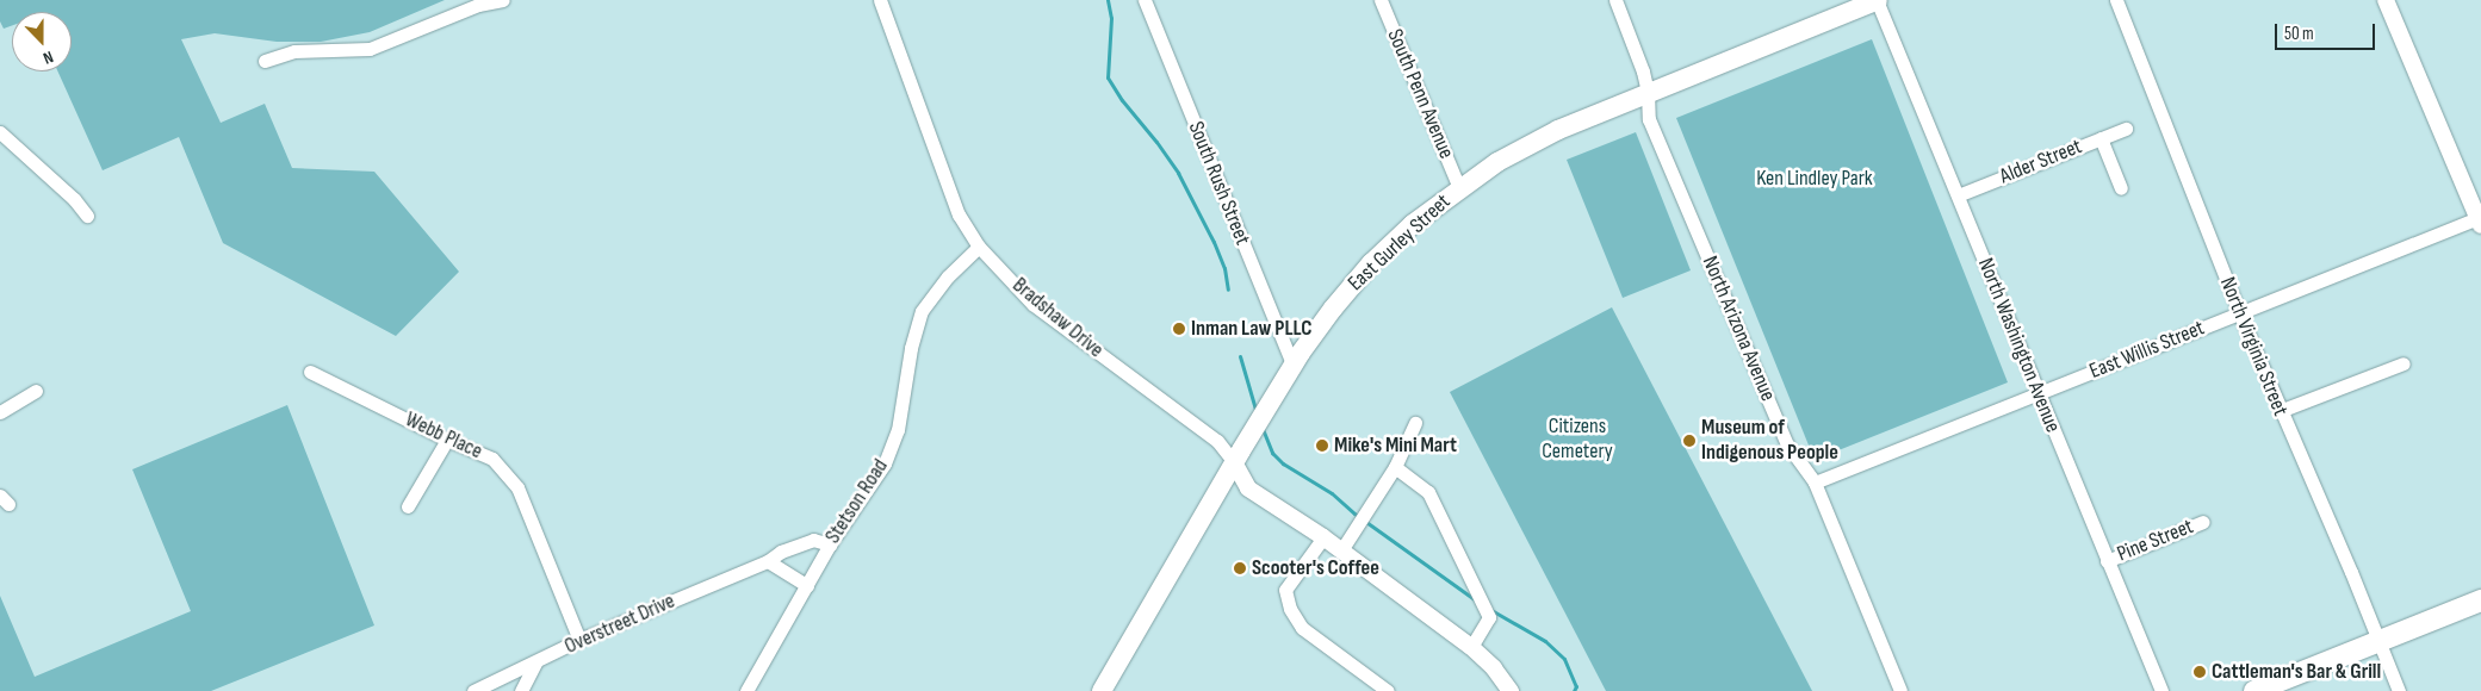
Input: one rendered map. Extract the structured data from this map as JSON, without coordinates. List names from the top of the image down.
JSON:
{
  "streets": {
    "main road": ["East Gurley Street"],
    "street": [
      "South Penn Avenue",
      "Alder Street",
      "South Rush Street",
      "Bradshaw Drive",
      "North Arizona Avenue",
      "North Washington Avenue",
      "North Virginia Street",
      "East Willis Street",
      "Webb Place",
      "Stetson Road",
      "Pine Street",
      "Overstreet Drive"
    ]
  },
  "crossings": [
    ["South Penn Avenue", "East Gurley Street"],
    ["Alder Street", "North Washington Avenue"],
    ["South Rush Street", "East Gurley Street"],
    ["East Gurley Street", "Bradshaw Drive"],
    ["East Gurley Street", "North Arizona Avenue"],
    ["East Gurley Street", "North Washington Avenue"],
    ["Bradshaw Drive", "Stetson Road"],
    ["North Arizona Avenue", "East Willis Street"],
    ["North Washington Avenue", "East Willis Street"],
    ["North Washington Avenue", "Pine Street"],
    ["North Virginia Street", "East Willis Street"],
    ["Webb Place", "Overstreet Drive"],
    ["Stetson Road", "Overstreet Drive"]
  ],
  "parks": ["Ken Lindley Park", "Citizens Cemetery"],
  "places": [
    "Inman Law PLLC",
    "Museum of Indigenous People",
    "Mike's Mini Mart",
    "Scooter's Coffee",
    "Cattleman's Bar & Grill"
  ],
  "scale_bar": "50 m",
  "north": "bottom"
}
